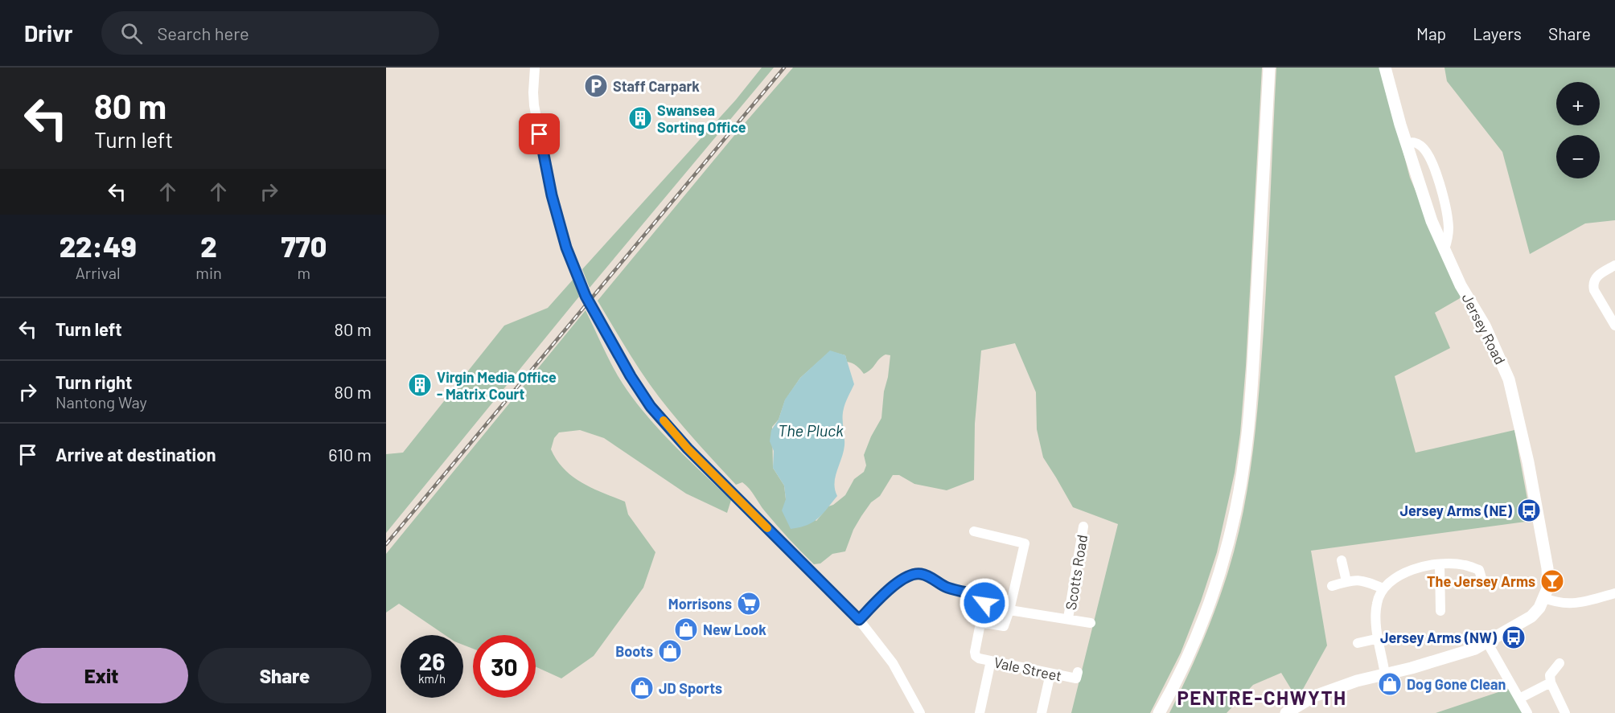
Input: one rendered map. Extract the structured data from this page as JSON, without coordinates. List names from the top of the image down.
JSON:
{
  "streets": {
    "main road": ["Jersey Road"],
    "street": ["Scotts Road", "Vale Street"]
  },
  "districts": ["PENTRE-CHWYTH"],
  "water": ["The Pluck"],
  "places": {
    "parking": ["Staff Carpark"],
    "building": ["Swansea Sorting Office", "Virgin Media Office - Matrix Court"],
    "bus stop": ["Jersey Arms (NE)", "Jersey Arms (NW)"],
    "bar": ["The Jersey Arms"],
    "supermarket": ["Morrisons"],
    "shop": [
      "New Look",
      "Boots",
      "Dog Gone Clean",
      "JD Sports"
    ]
  },
  "page": {
    "header": "Drivr",
    "search": "Search here",
    "nav": ["Map", "Layers", "Share"],
    "turn": ["80 m", "Turn left"],
    "map_buttons": ["+", "−"],
    "eta": [
      "22:49",
      "Arrival",
      "2",
      "min",
      "770",
      "m"
    ],
    "list": [
      {
        "name": "Turn left",
        "value": "80 m"
      },
      {
        "name": "Turn right",
        "note": "Nantong Way",
        "value": "80 m"
      },
      {
        "name": "Arrive at destination",
        "value": "610 m"
      }
    ],
    "speed": "26 km/h",
    "limit": "30",
    "buttons": ["Exit", "Share"]
  }
}
